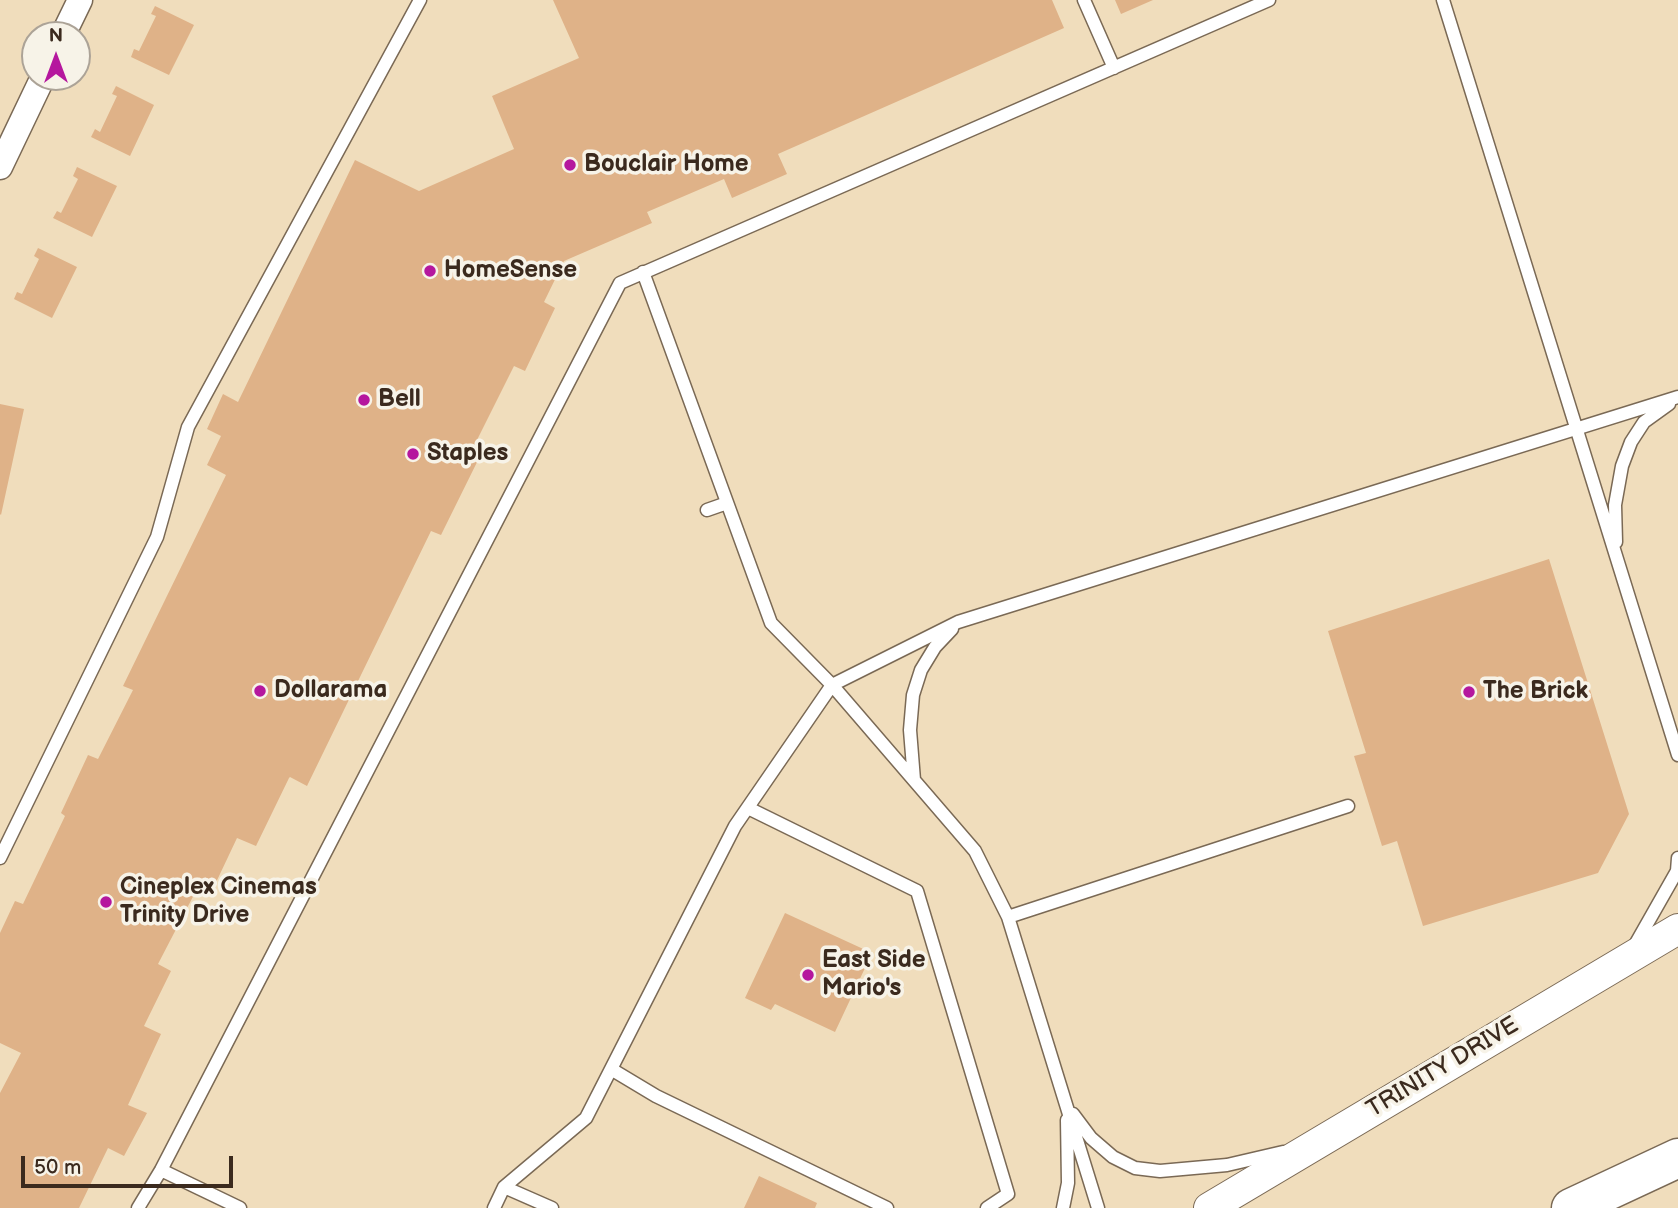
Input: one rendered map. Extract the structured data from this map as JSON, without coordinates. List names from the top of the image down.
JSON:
{
  "streets": {
    "street": ["TRINITY DRIVE"]
  },
  "places": [
    "Bouclair Home",
    "HomeSense",
    "Bell",
    "Staples",
    "Dollarama",
    "The Brick",
    "Cineplex Cinemas Trinity Drive",
    "East Side Mario's"
  ],
  "scale_bar": "50 m",
  "north": "top"
}
